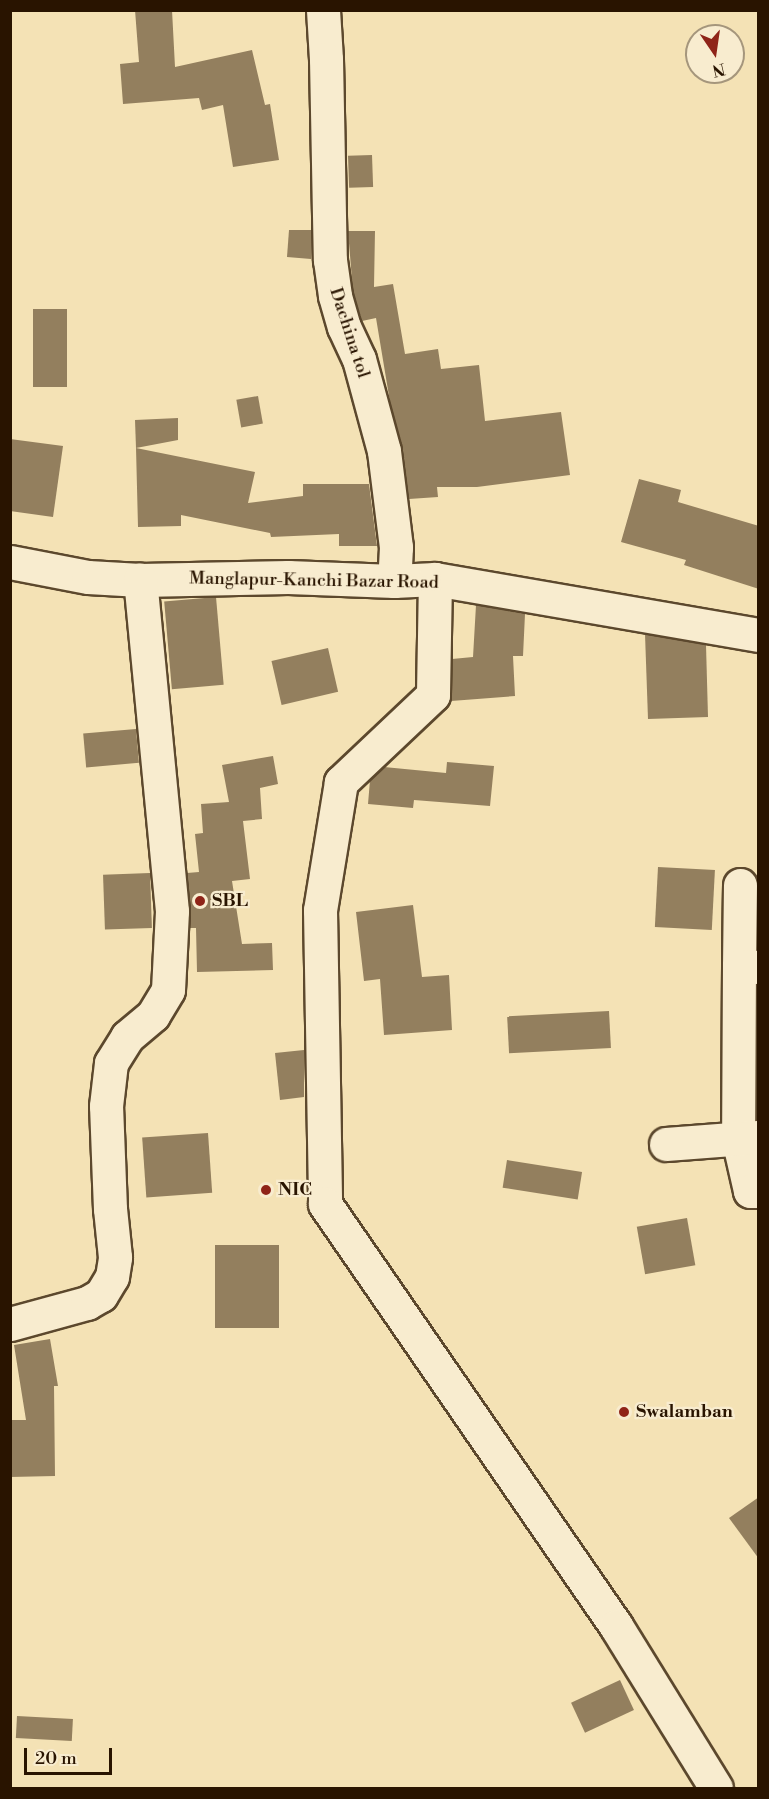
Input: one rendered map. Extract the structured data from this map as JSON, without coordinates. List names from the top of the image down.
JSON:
{
  "streets": {
    "street": ["Dachina tol", "Manglapur-Kanchi Bazar Road"]
  },
  "crossings": [
    ["Dachina tol", "Manglapur-Kanchi Bazar Road"]
  ],
  "places": ["SBL", "NIC", "Swalamban"],
  "scale_bar": "20 m",
  "north": "bottom"
}
